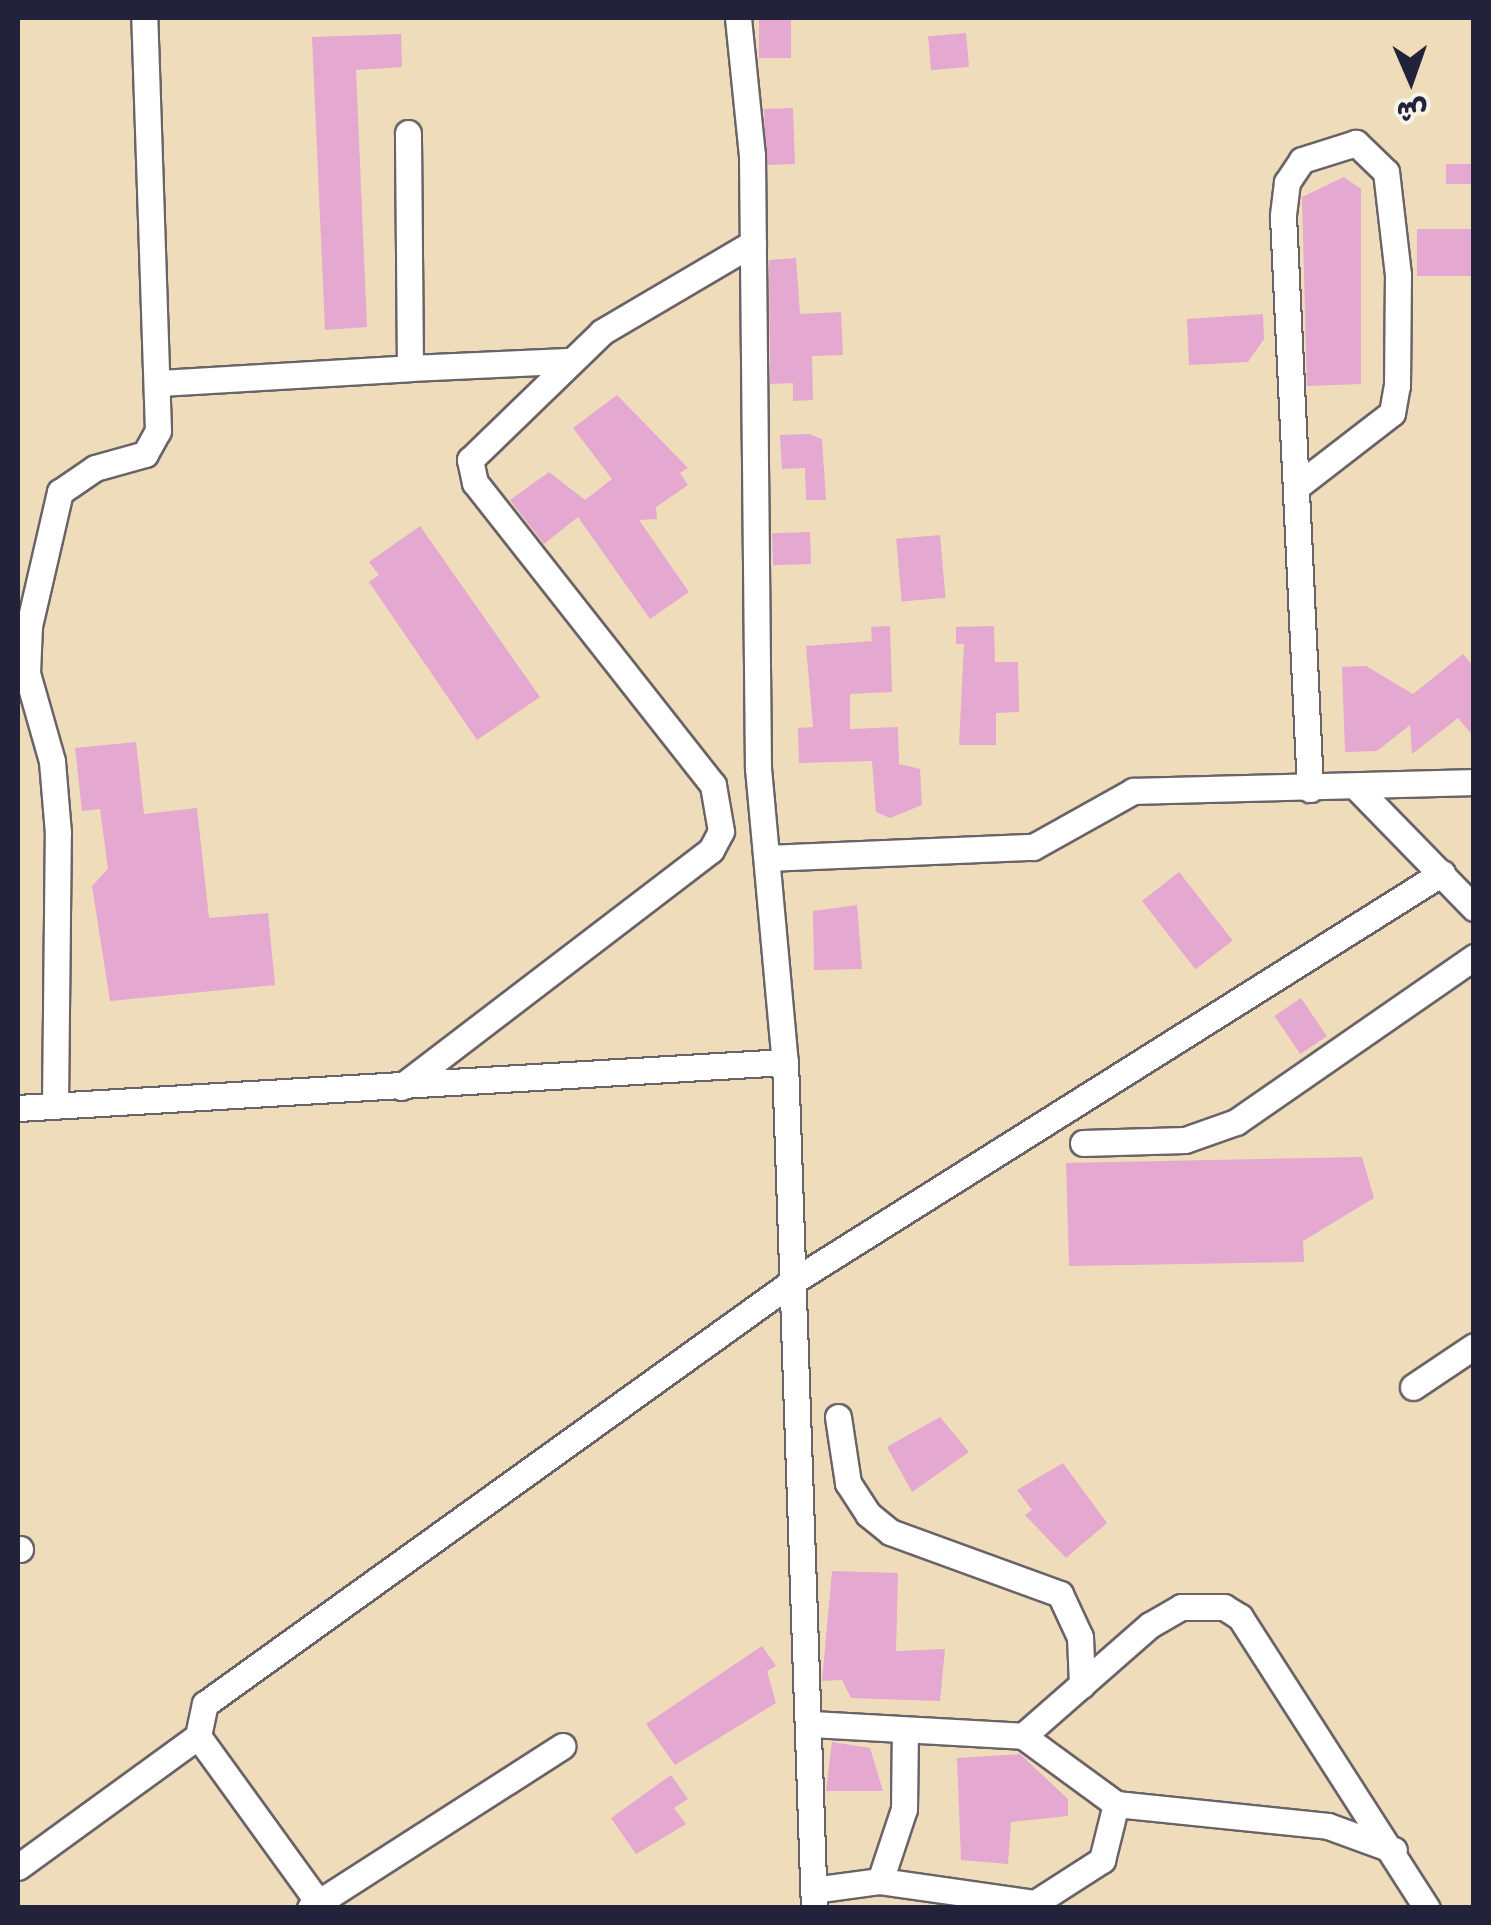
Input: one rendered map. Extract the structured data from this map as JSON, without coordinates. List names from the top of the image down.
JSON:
{
  "north": "bottom"
}
